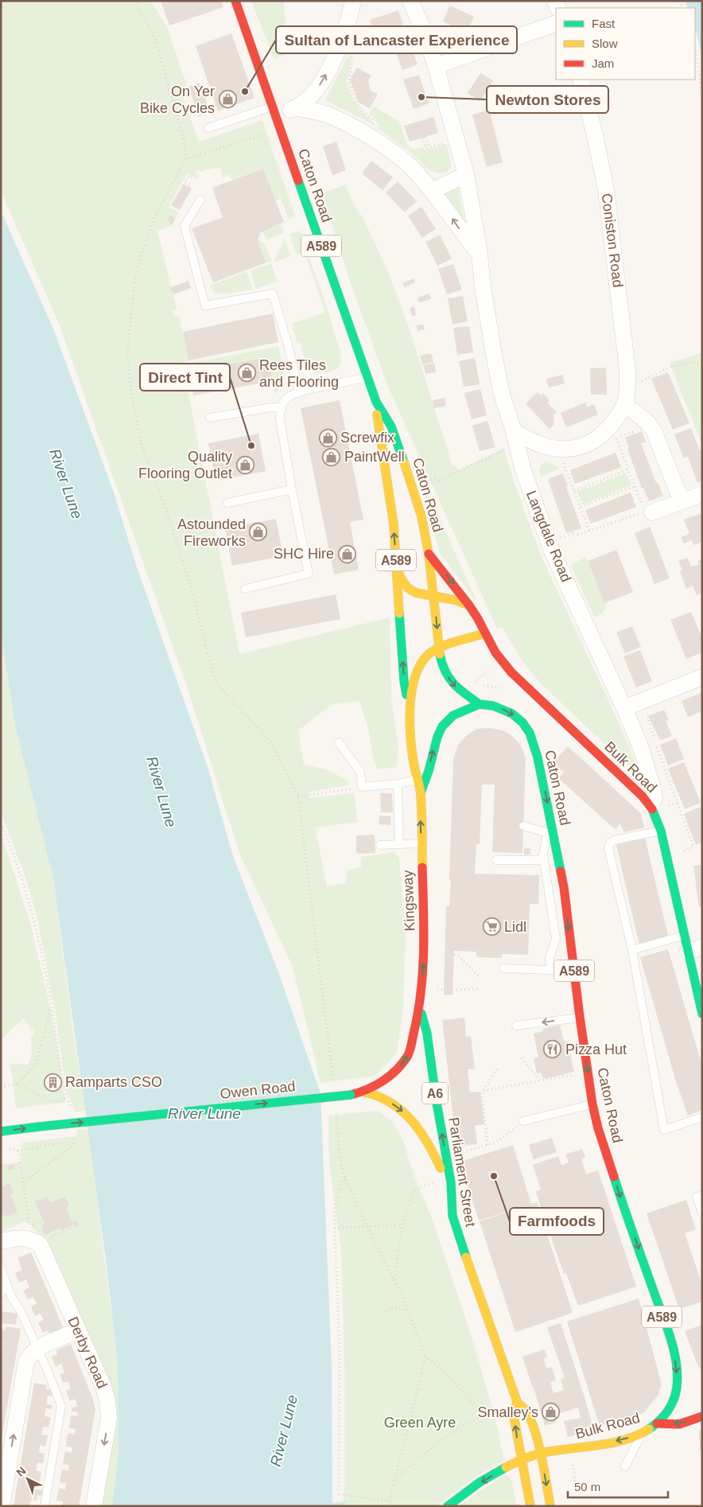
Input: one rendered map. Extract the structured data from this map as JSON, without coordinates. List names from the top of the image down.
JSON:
{
  "streets": {
    "main road": [
      "Caton Road",
      "A589",
      "Bulk Road",
      "Kingsway",
      "Owen Road",
      "A6",
      "Parliament Street"
    ],
    "street": ["Coniston Road", "Langdale Road", "Derby Road"]
  },
  "crossings": [
    ["Caton Road", "A589"],
    ["Caton Road", "Bulk Road"],
    ["A589", "Bulk Road"],
    ["A589", "Kingsway"],
    ["A589", "Owen Road"],
    ["A589", "Parliament Street"],
    ["Langdale Road", "Bulk Road"],
    ["Bulk Road", "Parliament Street"],
    ["Kingsway", "Owen Road"],
    ["Kingsway", "Parliament Street"],
    ["Owen Road", "Parliament Street"]
  ],
  "one_way": ["Kingsway", "Owen Road"],
  "water": ["River Lune"],
  "parks": ["Green Ayre"],
  "places": {
    "other": [
      "Sultan of Lancaster Experience",
      "Newton Stores",
      "Direct Tint",
      "Farmfoods"
    ],
    "shop": [
      "On Yer Bike Cycles",
      "Rees Tiles and Flooring",
      "Screwfix",
      "PaintWell",
      "Quality Flooring Outlet",
      "Astounded Fireworks",
      "SHC Hire",
      "Smalley's"
    ],
    "supermarket": ["Lidl"],
    "restaurant": ["Pizza Hut"],
    "building": ["Ramparts CSO"]
  },
  "legend": ["Fast", "Slow", "Jam"],
  "scale_bar": "50 m",
  "north": "top left"
}
